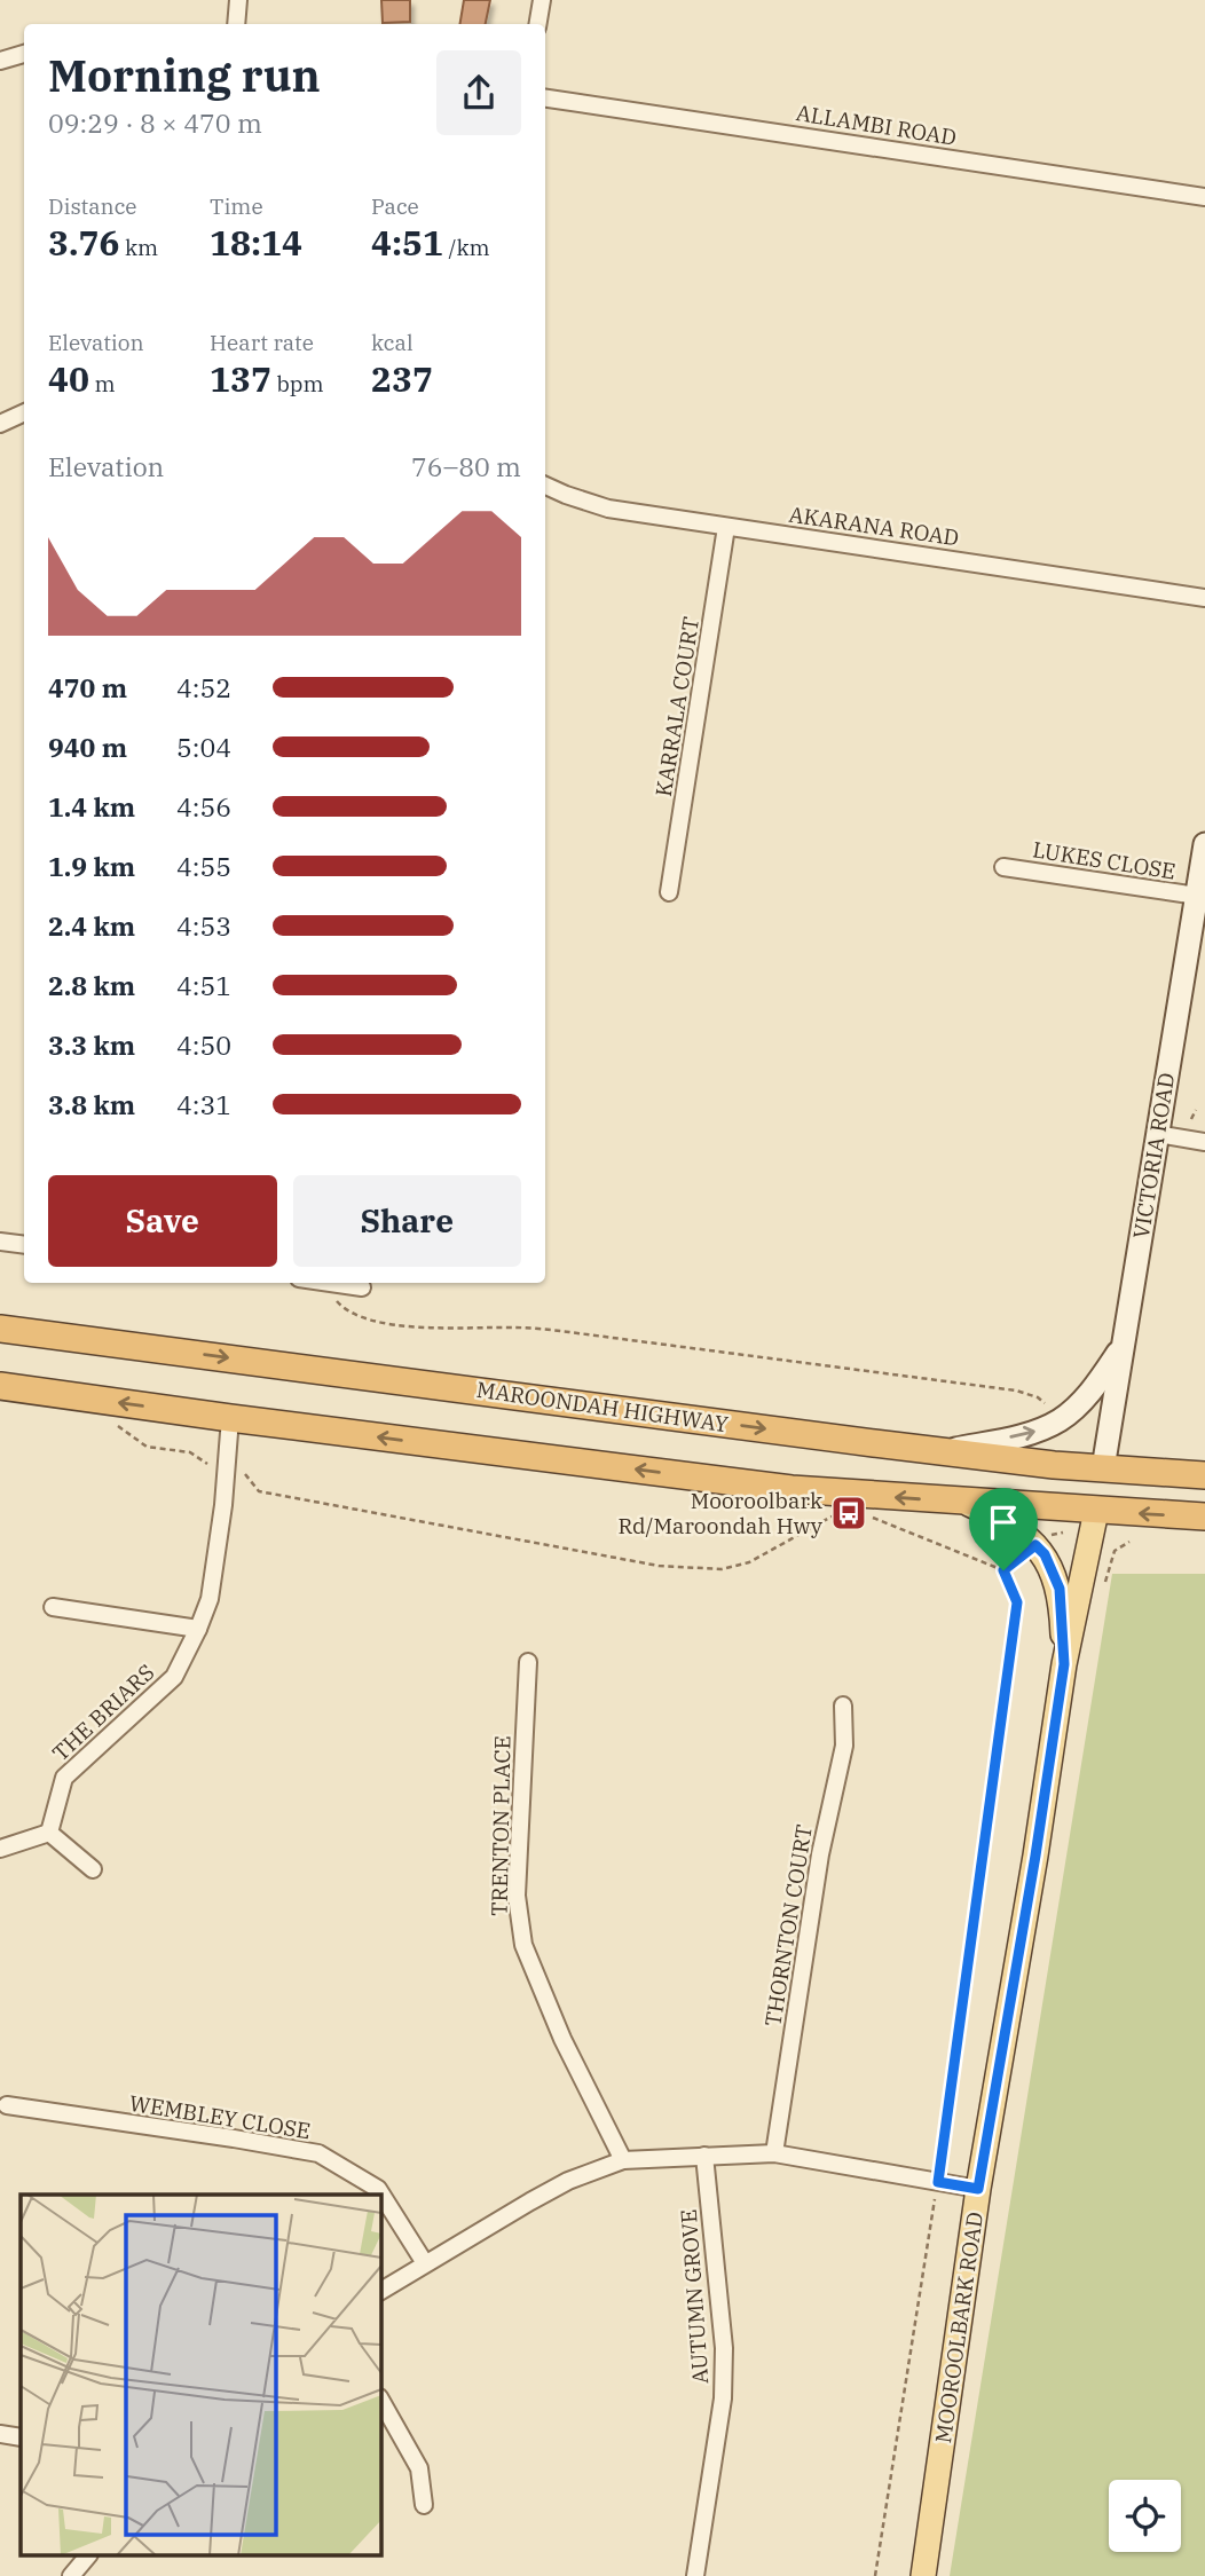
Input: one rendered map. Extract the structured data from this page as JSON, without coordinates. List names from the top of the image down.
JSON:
{
  "streets": {
    "highway": ["MAROONDAH HIGHWAY"],
    "main road": ["VICTORIA ROAD", "MOOROOLBARK ROAD"],
    "street": [
      "ALLAMBI ROAD",
      "AKARANA ROAD",
      "KARRALA COURT",
      "LUKES CLOSE",
      "THE BRIARS",
      "TRENTON PLACE",
      "THORNTON COURT",
      "WEMBLEY CLOSE",
      "AUTUMN GROVE"
    ]
  },
  "crossings": [
    ["AKARANA ROAD", "KARRALA COURT"],
    ["LUKES CLOSE", "VICTORIA ROAD"],
    ["VICTORIA ROAD", "MAROONDAH HIGHWAY"]
  ],
  "places": {
    "bus stop": ["Mooroolbark Rd/Maroondah Hwy"]
  },
  "page": {
    "heading": ["Morning run", "09:29 · 8 × 470 m"],
    "stats": [
      ["Distance", "3.76 km"],
      ["Time", "18:14"],
      ["Pace", "4:51 /km"],
      ["Elevation", "40 m"],
      ["Heart rate", "137 bpm"],
      ["kcal", "237"]
    ],
    "chart": ["Elevation", "76–80 m"],
    "list": [
      {
        "name": "470 m",
        "note": "4:52"
      },
      {
        "name": "940 m",
        "note": "5:04"
      },
      {
        "name": "1.4 km",
        "note": "4:56"
      },
      {
        "name": "1.9 km",
        "note": "4:55"
      },
      {
        "name": "2.4 km",
        "note": "4:53"
      },
      {
        "name": "2.8 km",
        "note": "4:51"
      },
      {
        "name": "3.3 km",
        "note": "4:50"
      },
      {
        "name": "3.8 km",
        "note": "4:31"
      }
    ],
    "buttons": ["Save", "Share"]
  }
}
